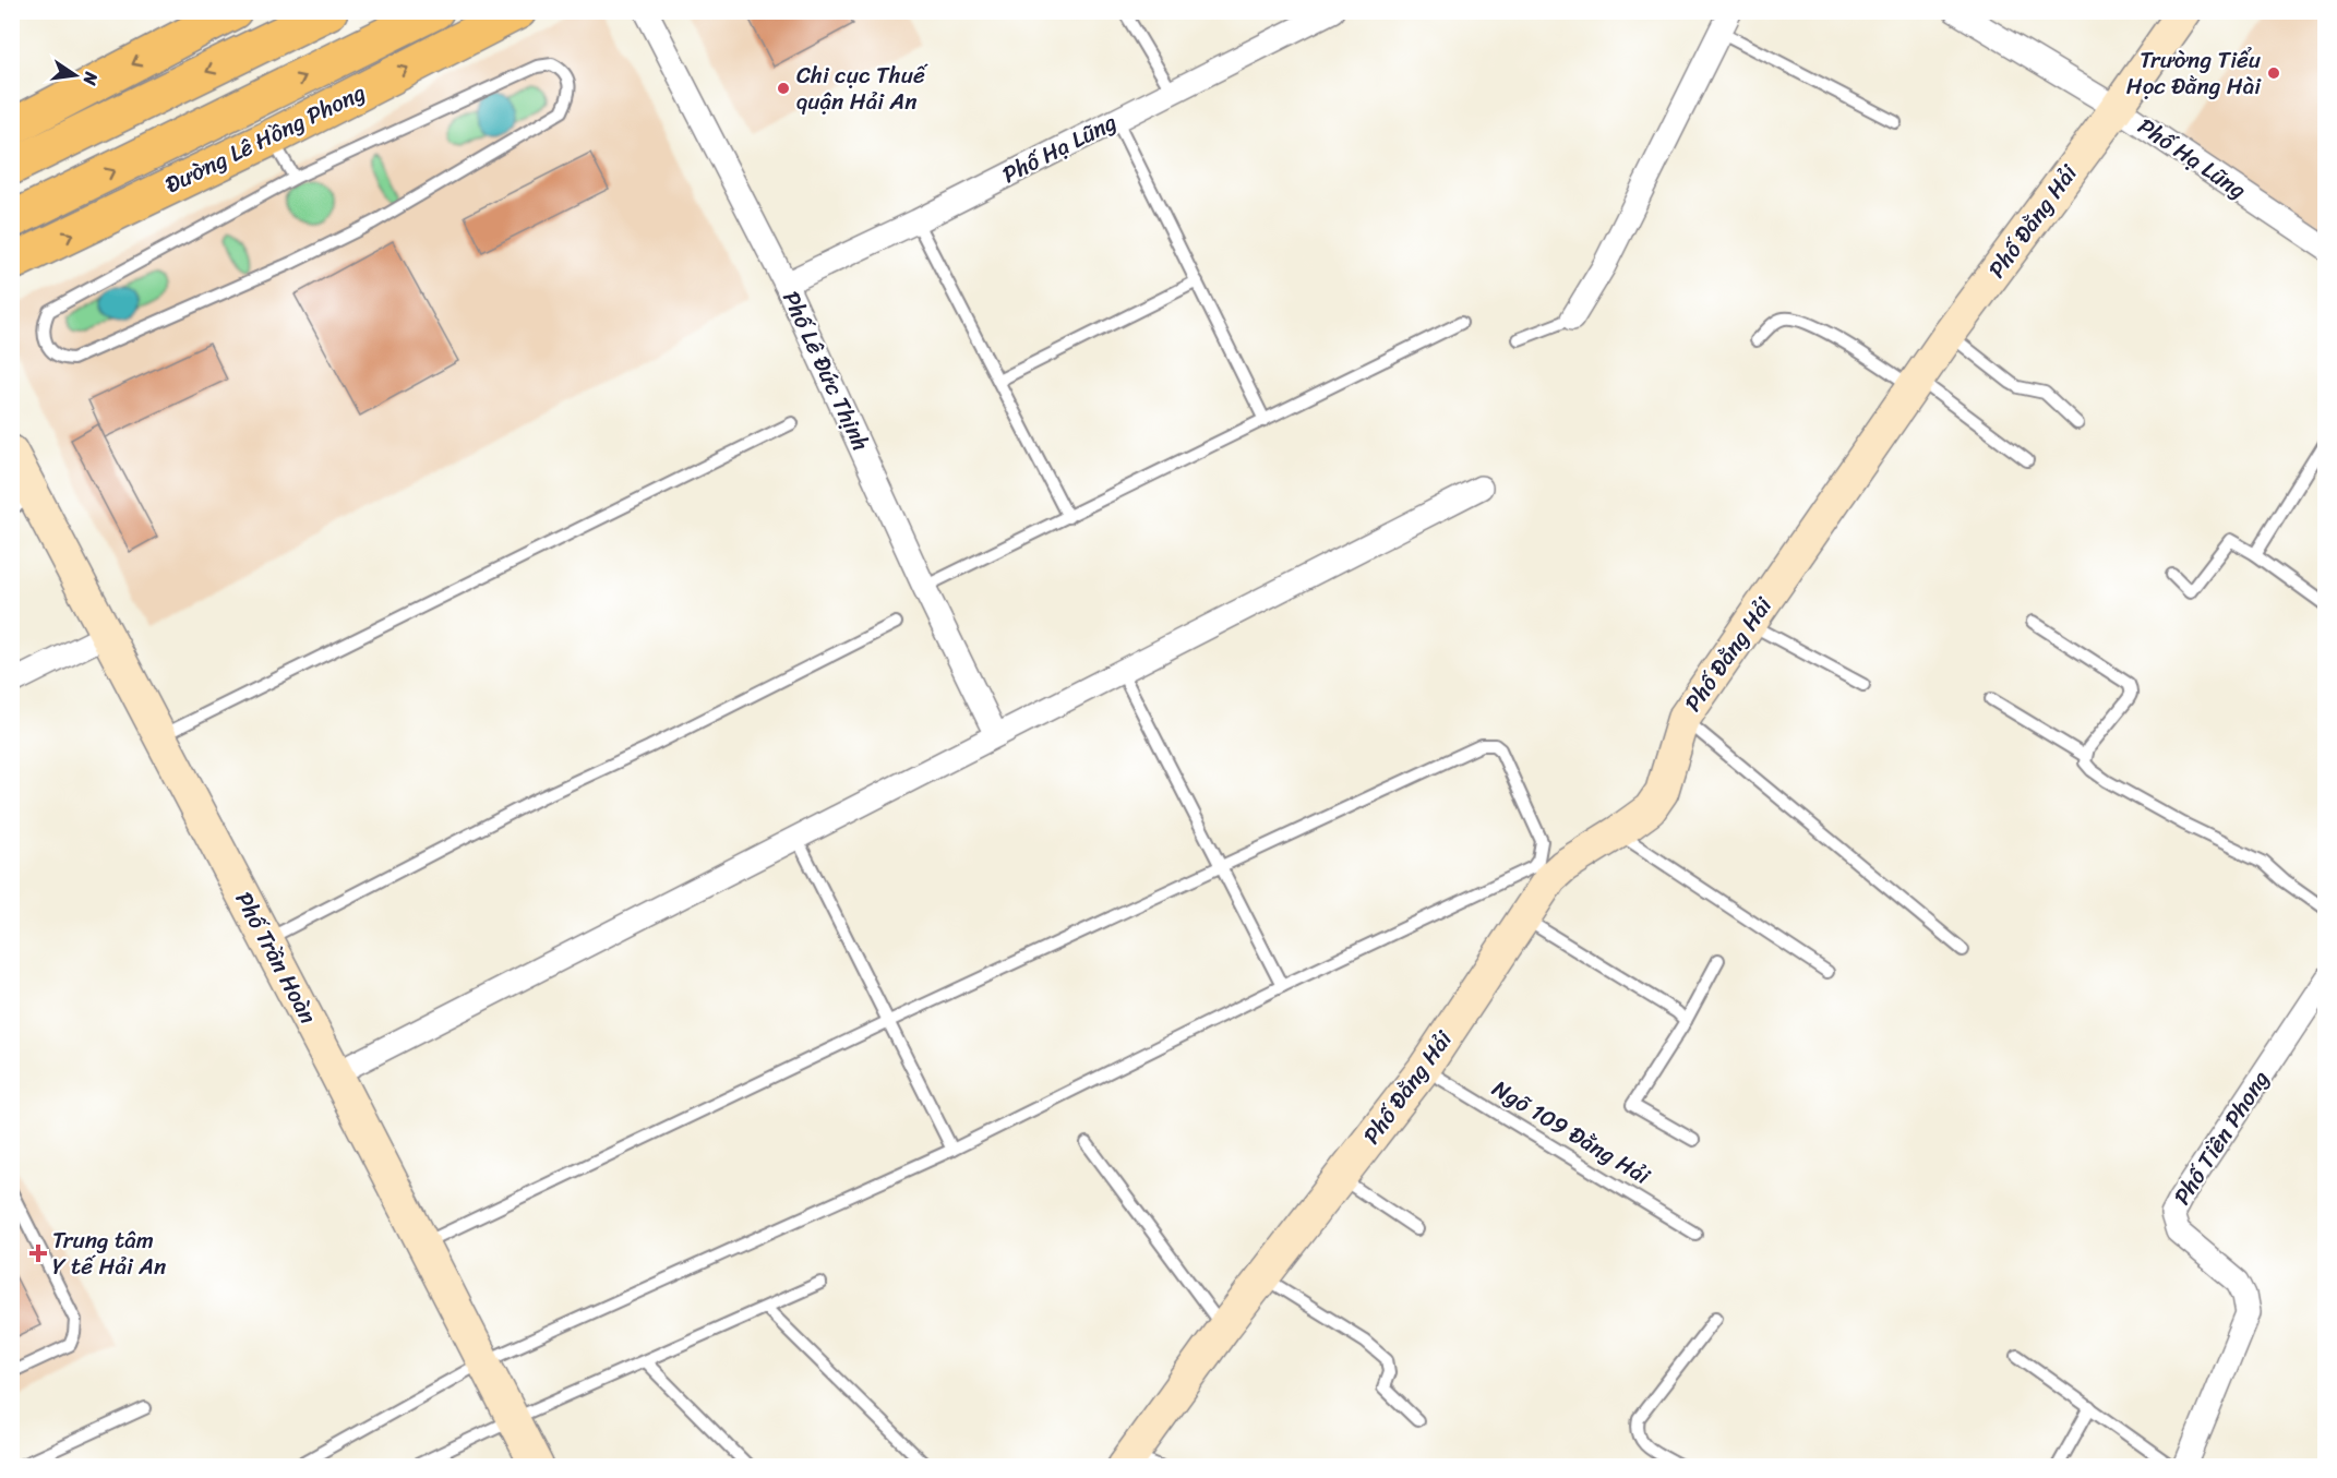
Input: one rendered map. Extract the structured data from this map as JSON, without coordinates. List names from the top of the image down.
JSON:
{
  "streets": {
    "main road": ["Đường Lê Hồng Phong"],
    "street": [
      "Phố Hạ Lũng",
      "Phố Đằng Hải",
      "Phố Lê Đức Thịnh",
      "Phố Trần Hoàn",
      "Phố Tiền Phong"
    ],
    "lane": ["Ngõ 109 Đằng Hải"]
  },
  "crossings": [
    ["Phố Hạ Lũng", "Phố Đằng Hải"],
    ["Phố Hạ Lũng", "Phố Lê Đức Thịnh"],
    ["Phố Đằng Hải", "Ngõ 109 Đằng Hải"]
  ],
  "places": {
    "other": ["Trường Tiểu Học Đằng Hài", "Chi cục Thuế quận Hải An"],
    "health": ["Trung tâm Y tế Hải An"]
  },
  "north": "right"
}
